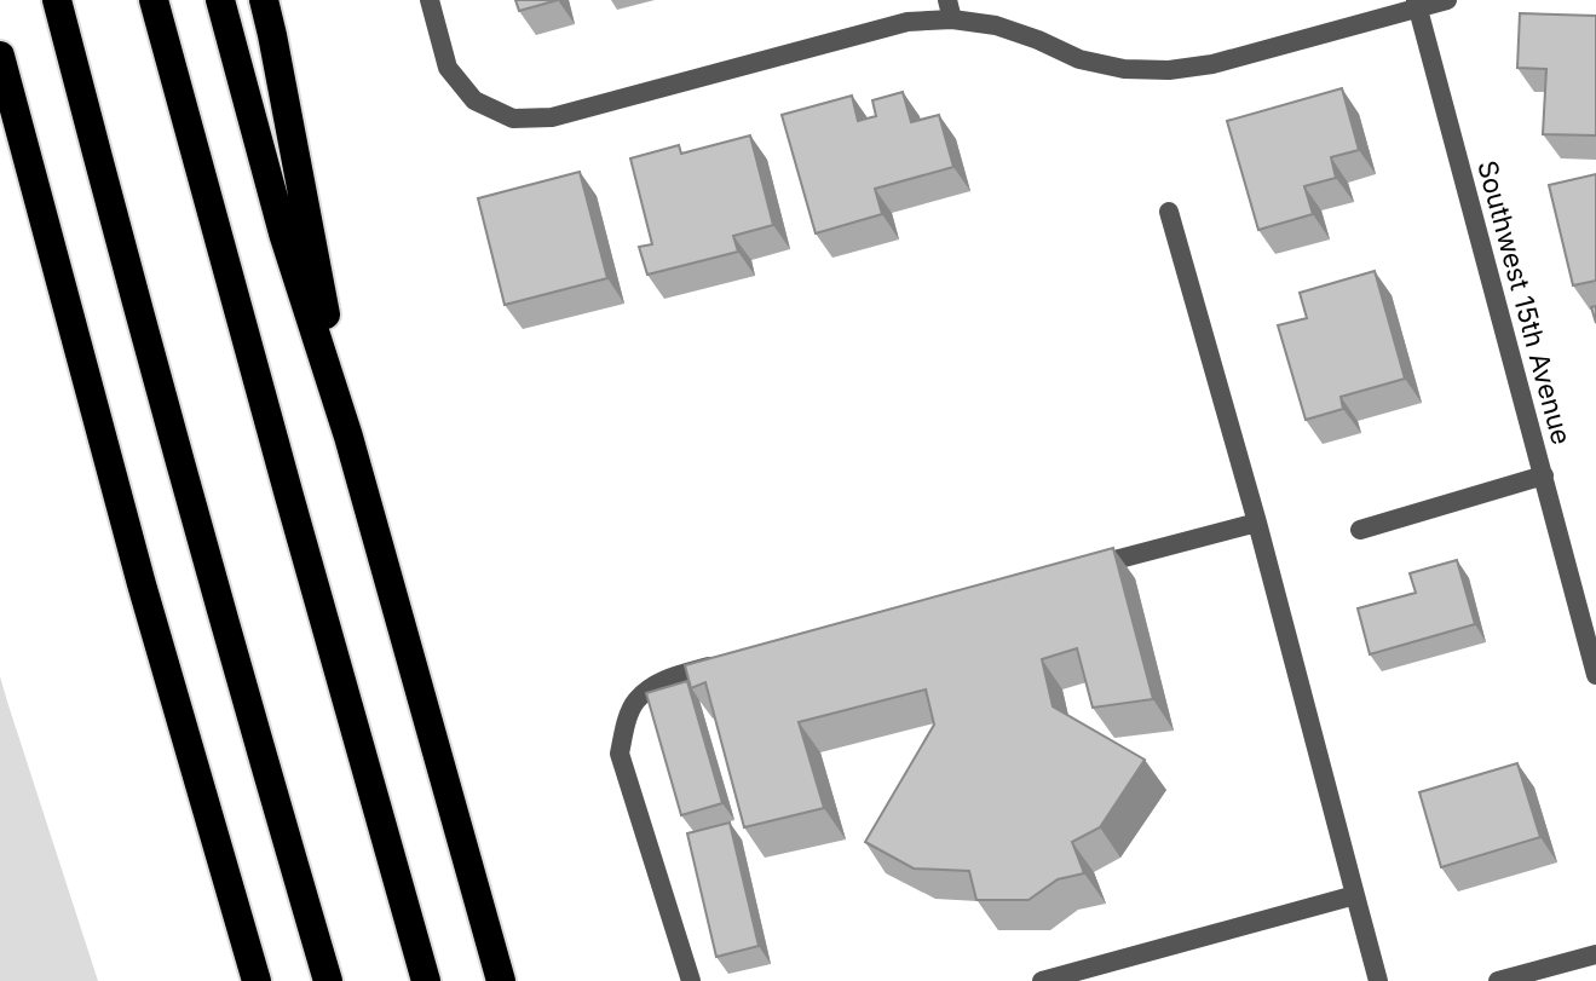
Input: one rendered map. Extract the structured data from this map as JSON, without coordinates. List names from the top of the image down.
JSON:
{
  "streets": {
    "street": ["Southwest 15th Avenue"]
  }
}
